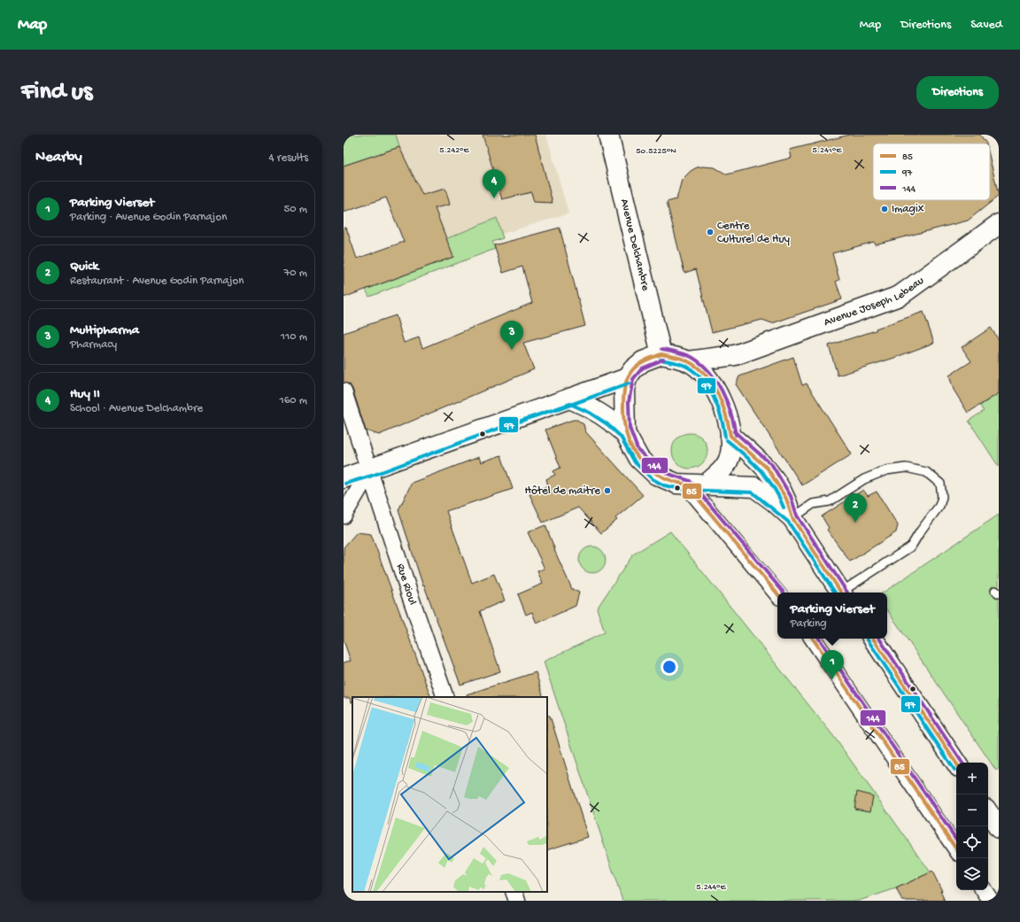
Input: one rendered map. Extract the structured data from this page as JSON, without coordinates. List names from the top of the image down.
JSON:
{
  "streets": {
    "street": ["Avenue Delchambre", "Avenue Joseph Lebeau", "Rue Rioul"]
  },
  "crossings": [
    ["Avenue Delchambre", "Avenue Joseph Lebeau"]
  ],
  "places": ["Imagix", "Centre Culturel de Huy", "Hôtel de maitre"],
  "lines": ["transit line 144", "transit line 85", "transit line 97"],
  "legend": ["85", "97", "144"],
  "page": {
    "header": "Map",
    "nav": ["Map", "Directions", "Saved"],
    "buttons": "Directions",
    "title": "Find us",
    "heading": ["Nearby", "4 results"],
    "pins": [
      "4",
      "3",
      "2",
      "1"
    ],
    "list": [
      {
        "mark": "1",
        "name": "Parking Vierset",
        "note": "Parking · Avenue Godin Parnajon",
        "value": "50 m"
      },
      {
        "mark": "2",
        "name": "Quick",
        "note": "Restaurant · Avenue Godin Parnajon",
        "value": "70 m"
      },
      {
        "mark": "3",
        "name": "Multipharma",
        "note": "Pharmacy",
        "value": "110 m"
      },
      {
        "mark": "4",
        "name": "Huy II",
        "note": "School · Avenue Delchambre",
        "value": "160 m"
      }
    ],
    "popup": ["Parking Vierset", "Parking"],
    "map_buttons": ["+", "−"]
  },
  "coordinates": [
    "5.242°E",
    "5.241°E",
    "50.5225°N",
    "5.244°E"
  ]
}
